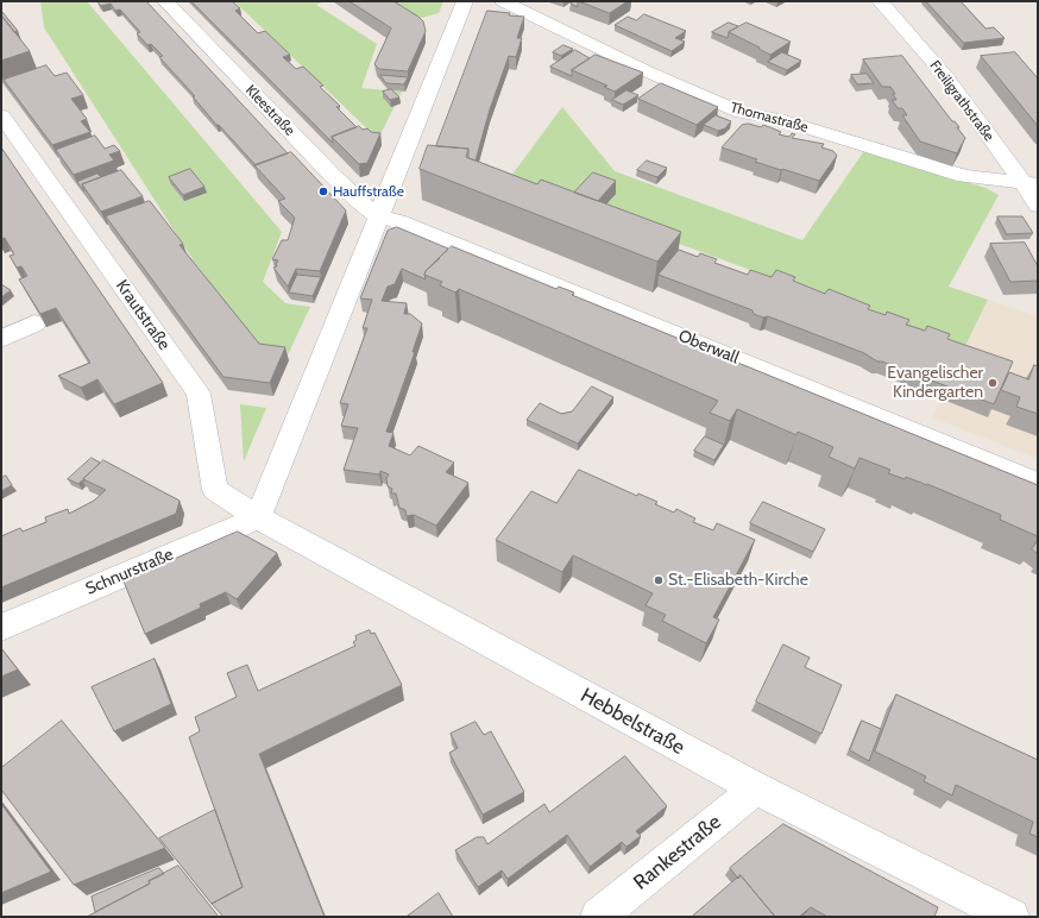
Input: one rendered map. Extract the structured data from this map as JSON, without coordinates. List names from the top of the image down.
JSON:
{
  "streets": {
    "street": [
      "Freiligrathstraße",
      "Kleestraße",
      "Thomastraße",
      "Krautstraße",
      "Oberwall",
      "Schnurstraße",
      "Hebbelstraße",
      "Rankestraße"
    ]
  },
  "crossings": [
    ["Freiligrathstraße", "Thomastraße"],
    ["Kleestraße", "Oberwall"],
    ["Krautstraße", "Schnurstraße"],
    ["Krautstraße", "Hebbelstraße"],
    ["Schnurstraße", "Hebbelstraße"],
    ["Hebbelstraße", "Rankestraße"]
  ],
  "places": ["Hauffstraße", "Evangelischer Kindergarten", "St.-Elisabeth-Kirche"]
}
